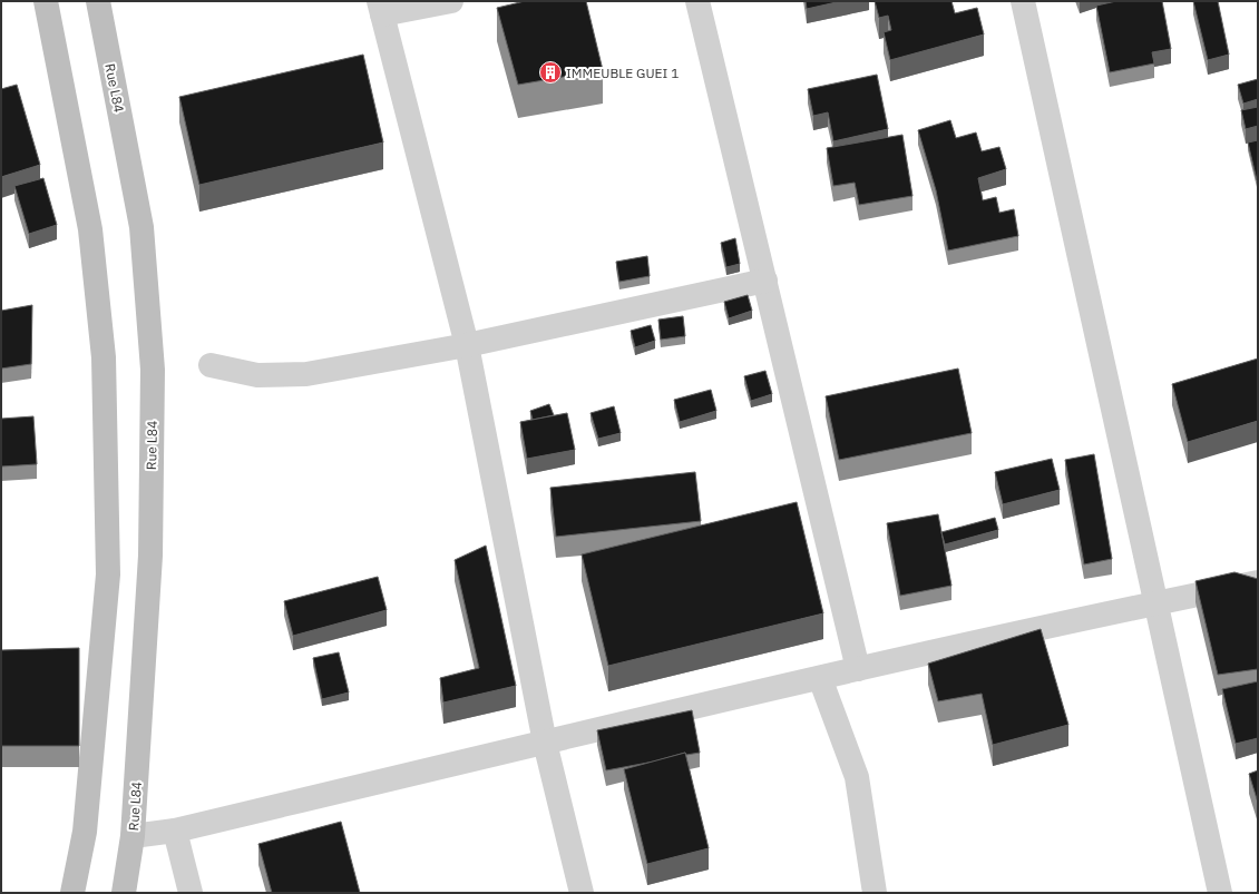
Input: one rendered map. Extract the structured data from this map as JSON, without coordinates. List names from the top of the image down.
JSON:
{
  "streets": {
    "main road": ["Rue L84"]
  },
  "places": {
    "building": ["IMMEUBLE GUEI 1"]
  }
}
